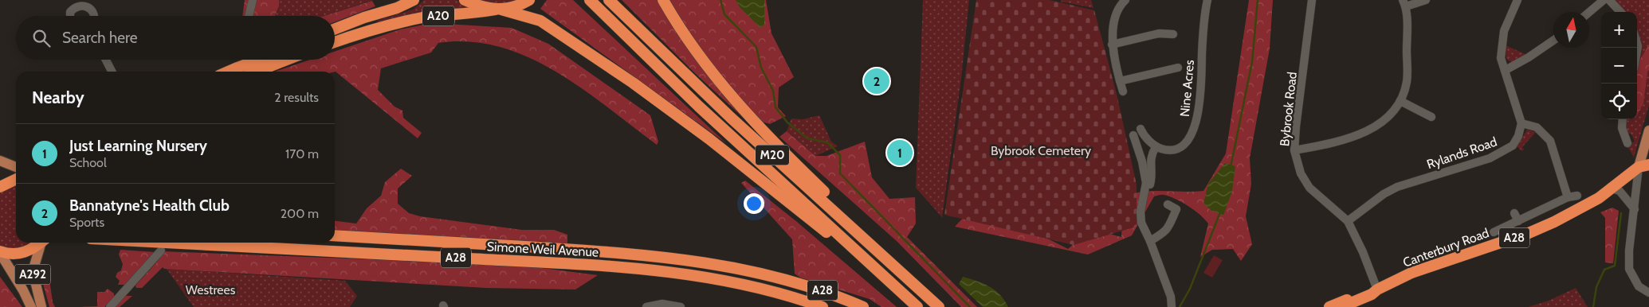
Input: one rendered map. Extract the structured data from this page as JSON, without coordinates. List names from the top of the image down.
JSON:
{
  "streets": {
    "highway": [
      "A20",
      "M20",
      "A28",
      "Canterbury Road",
      "Simone Weil Avenue"
    ],
    "main road": ["A292"],
    "street": ["Nine Acres", "Bybrook Road", "Rylands Road"]
  },
  "crossings": [
    ["A20", "M20"],
    ["Bybrook Road", "Rylands Road"],
    ["Bybrook Road", "Canterbury Road"]
  ],
  "parks": ["Bybrook Cemetery", "Westrees"],
  "north": "top",
  "page": {
    "map_buttons": ["+", "−"],
    "search": "Search here",
    "pins": ["2", "1"],
    "heading": ["Nearby", "2 results"],
    "list": [
      {
        "mark": "1",
        "name": "Just Learning Nursery",
        "note": "School",
        "value": "170 m"
      },
      {
        "mark": "2",
        "name": "Bannatyne's Health Club",
        "note": "Sports",
        "value": "200 m"
      }
    ]
  }
}
